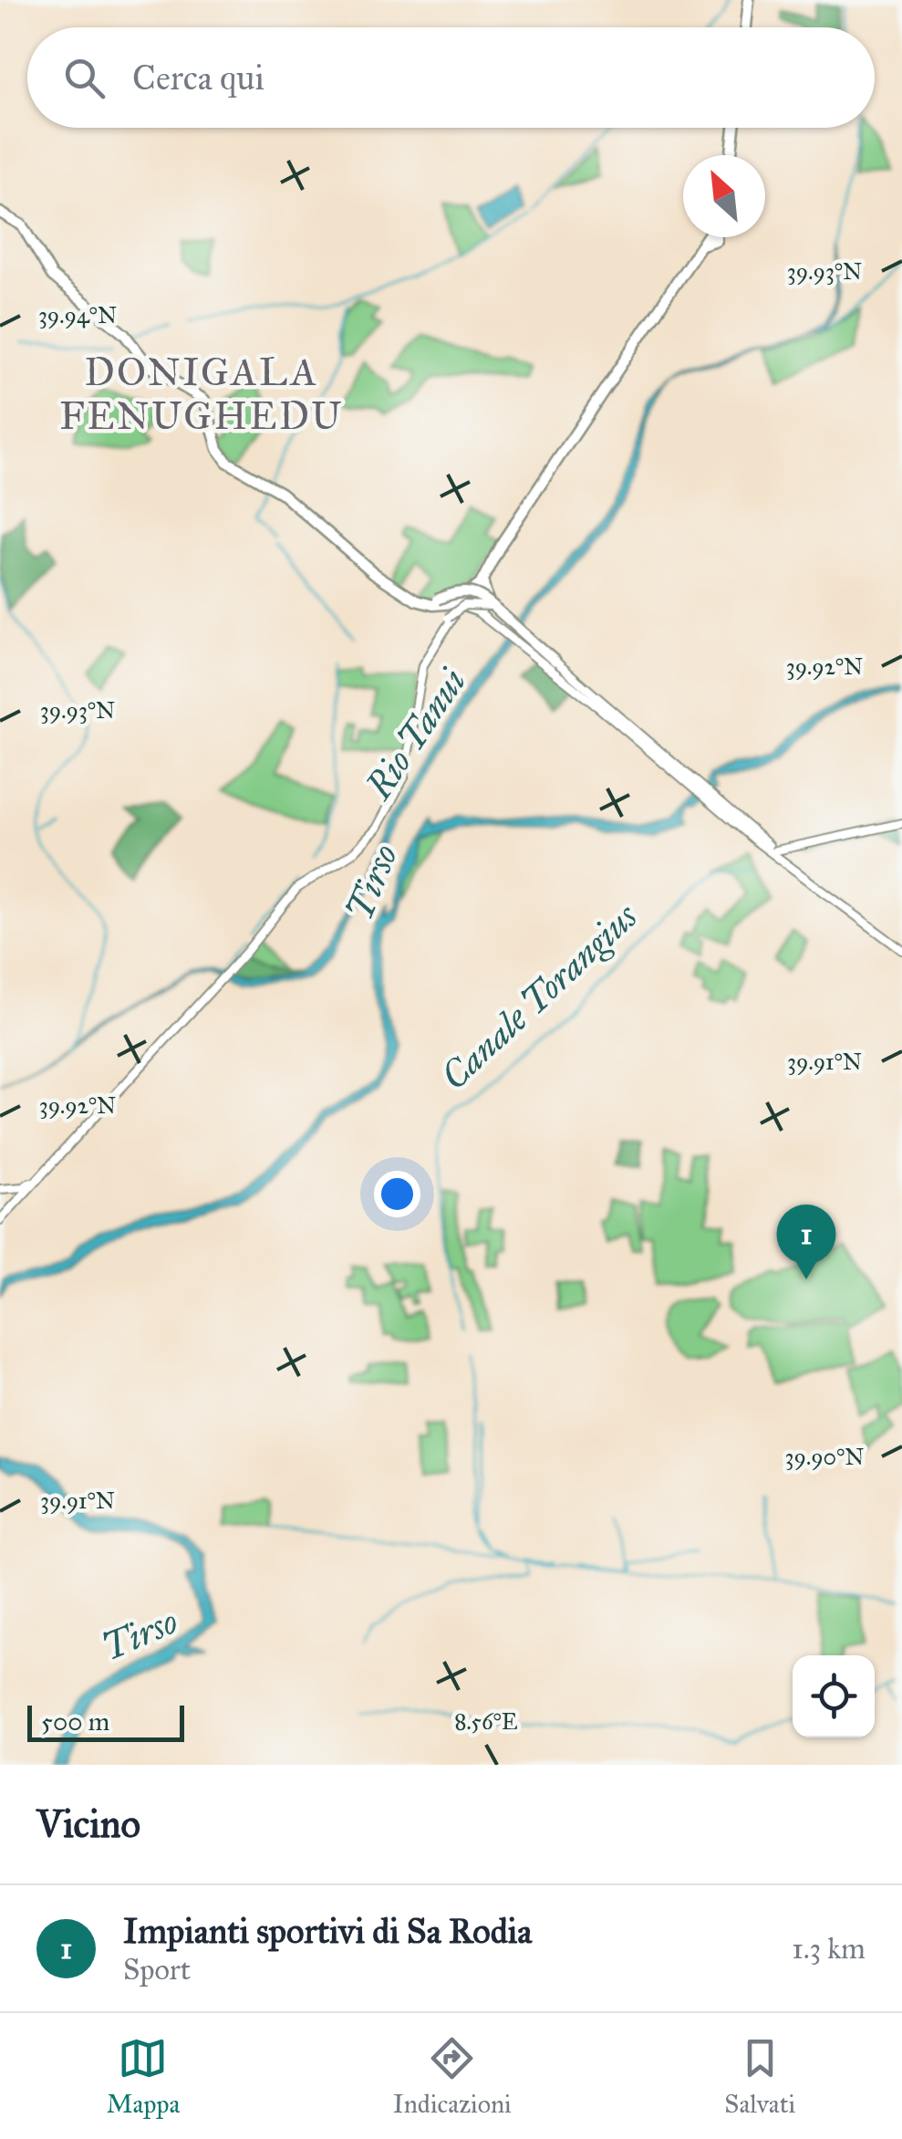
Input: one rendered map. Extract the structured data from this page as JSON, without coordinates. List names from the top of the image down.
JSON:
{
  "districts": ["DONIGALA FENUGHEDU"],
  "water": ["Rio Tanui", "Tirso", "Canale Torangius"],
  "scale_bar": "500 m",
  "north": "top left",
  "page": {
    "search": "Cerca qui",
    "pins": "1",
    "scale": "500 m",
    "heading": "Vicino",
    "list": [
      {
        "mark": "1",
        "name": "Impianti sportivi di Sa Rodia",
        "note": "Sport",
        "value": "1.3 km"
      }
    ],
    "nav": ["Mappa", "Indicazioni", "Salvati"]
  },
  "coordinates": [
    "39.93°N",
    "39.94°N",
    "39.92°N",
    "39.91°N",
    "39.90°N",
    "8.56°E"
  ]
}
